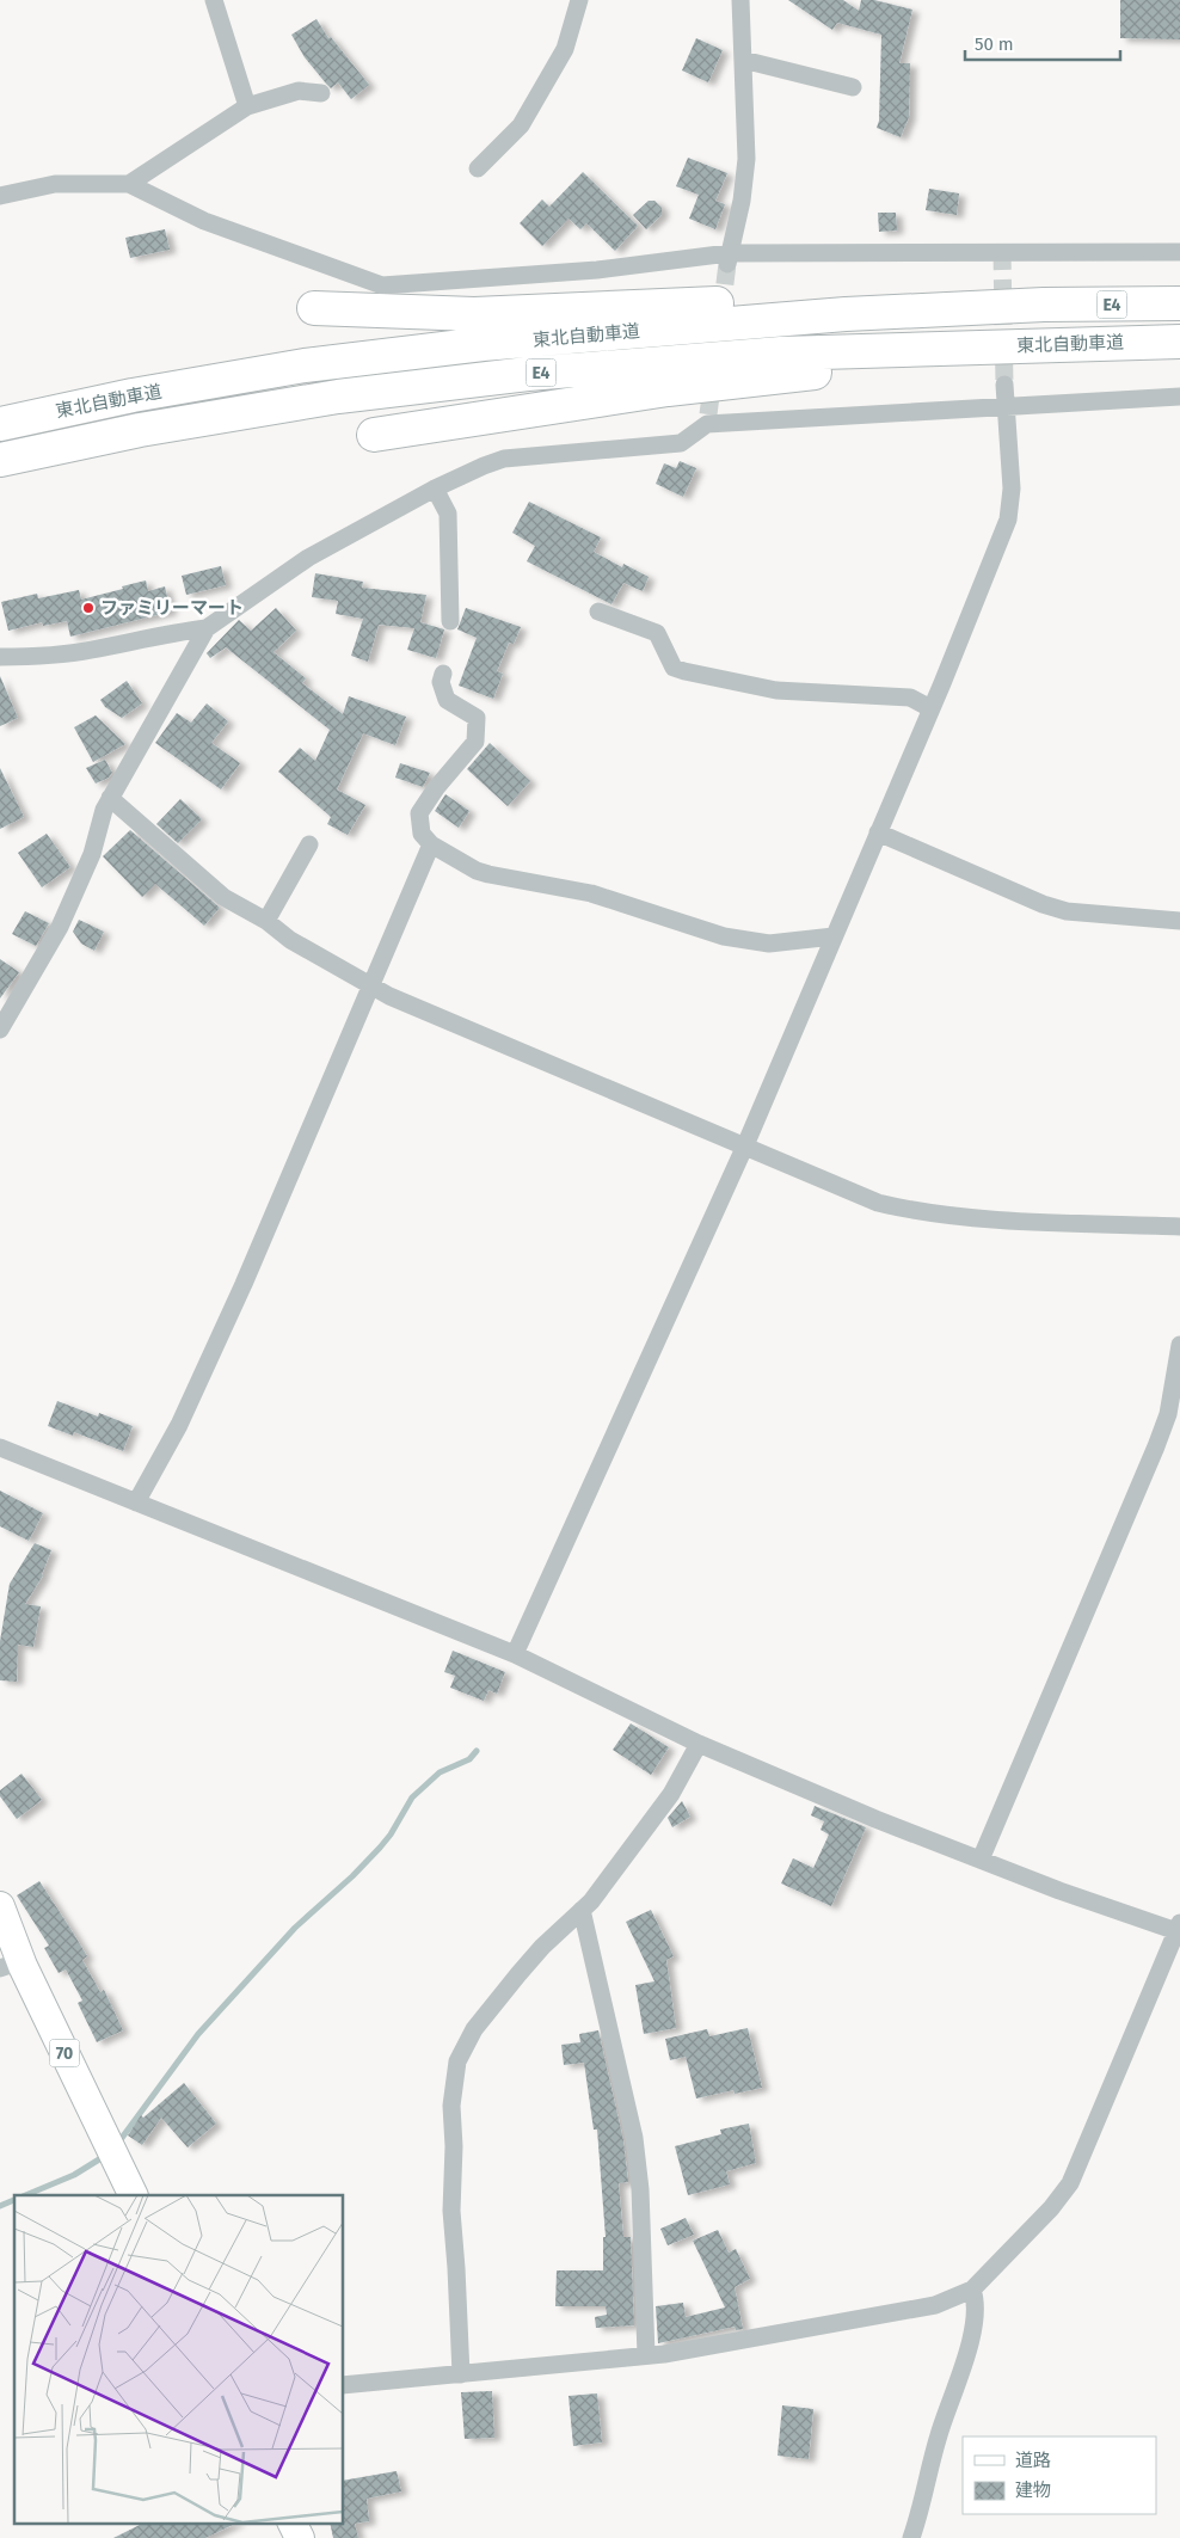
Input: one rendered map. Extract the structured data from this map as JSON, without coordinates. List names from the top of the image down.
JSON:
{
  "streets": {
    "highway": ["E4", "東北自動車道"],
    "main road": ["70"]
  },
  "places": ["ファミリーマート"],
  "legend": ["道路", "建物"],
  "scale_bar": "50 m"
}
